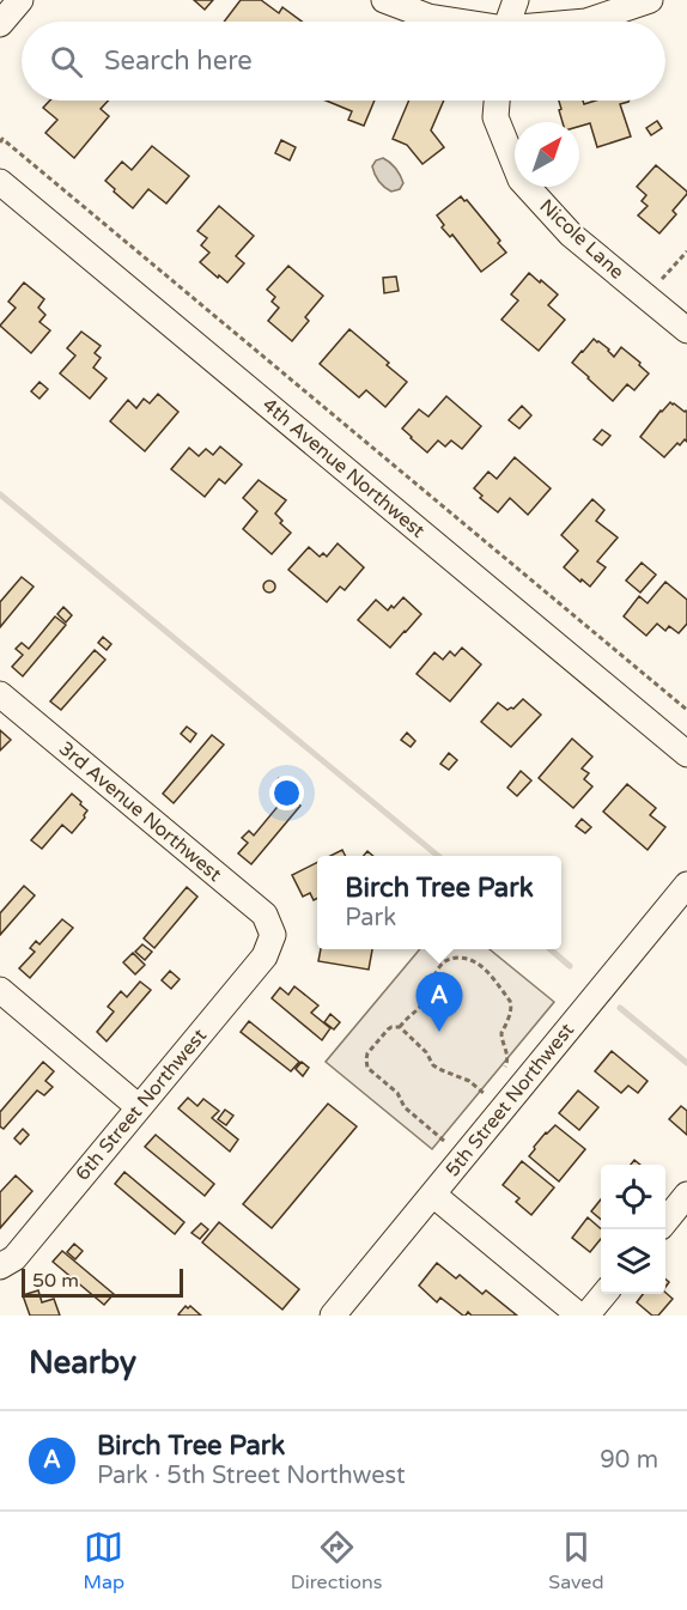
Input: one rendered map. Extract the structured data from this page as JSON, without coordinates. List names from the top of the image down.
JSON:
{
  "streets": {
    "street": [
      "Nicole Lane",
      "4th Avenue Northwest",
      "3rd Avenue Northwest",
      "5th Street Northwest",
      "6th Street Northwest"
    ]
  },
  "crossings": [
    ["3rd Avenue Northwest", "6th Street Northwest"]
  ],
  "scale_bar": "50 m",
  "north": "top right",
  "page": {
    "search": "Search here",
    "popup": ["Birch Tree Park", "Park"],
    "pins": "A",
    "scale": "50 m",
    "heading": "Nearby",
    "list": [
      {
        "mark": "A",
        "name": "Birch Tree Park",
        "note": "Park · 5th Street Northwest",
        "value": "90 m"
      }
    ],
    "nav": ["Map", "Directions", "Saved"]
  }
}
